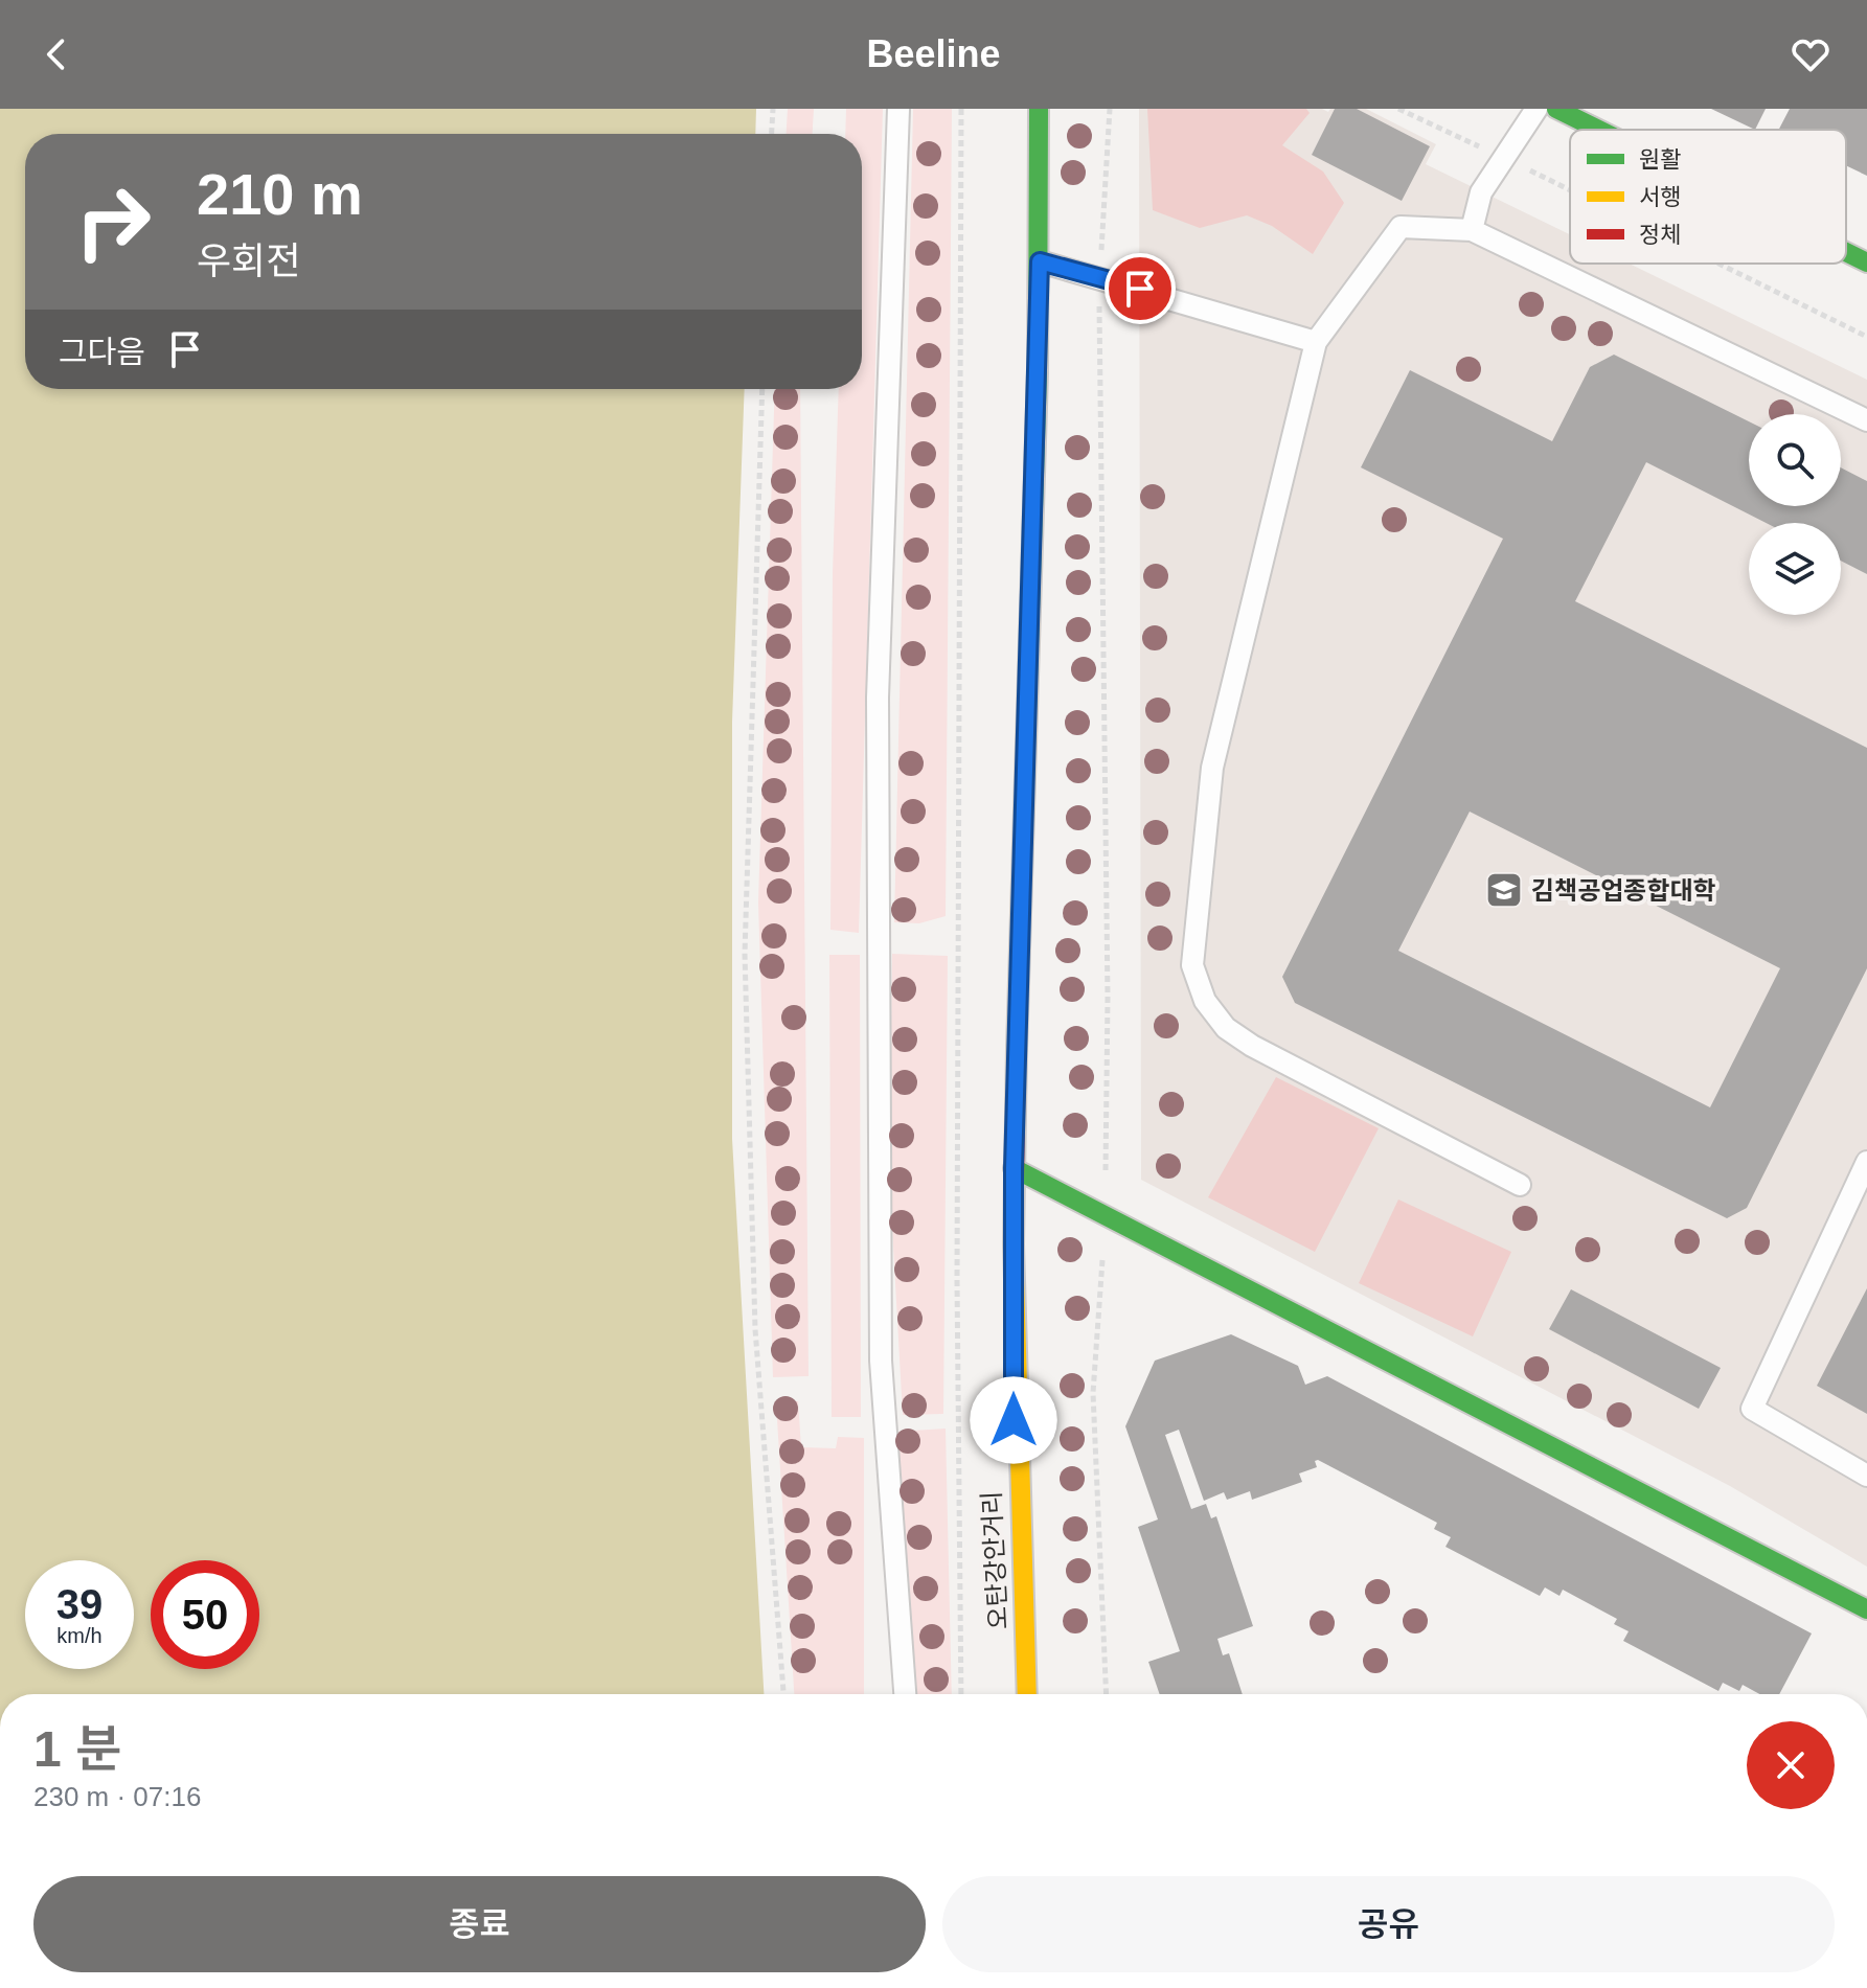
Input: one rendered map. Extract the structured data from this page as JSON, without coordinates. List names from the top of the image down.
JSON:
{
  "streets": {
    "main road": ["오탄강안거리"]
  },
  "places": {
    "school or university": ["김책공업종합대학"]
  },
  "legend": ["원활", "서행", "정체"],
  "page": {
    "header": "Beeline",
    "turn": ["210 m", "우회전"],
    "then": "그다음",
    "speed": "39 km/h",
    "limit": "50",
    "heading": ["1 분", "230 m · 07:16"],
    "buttons": ["종료", "공유"]
  }
}
